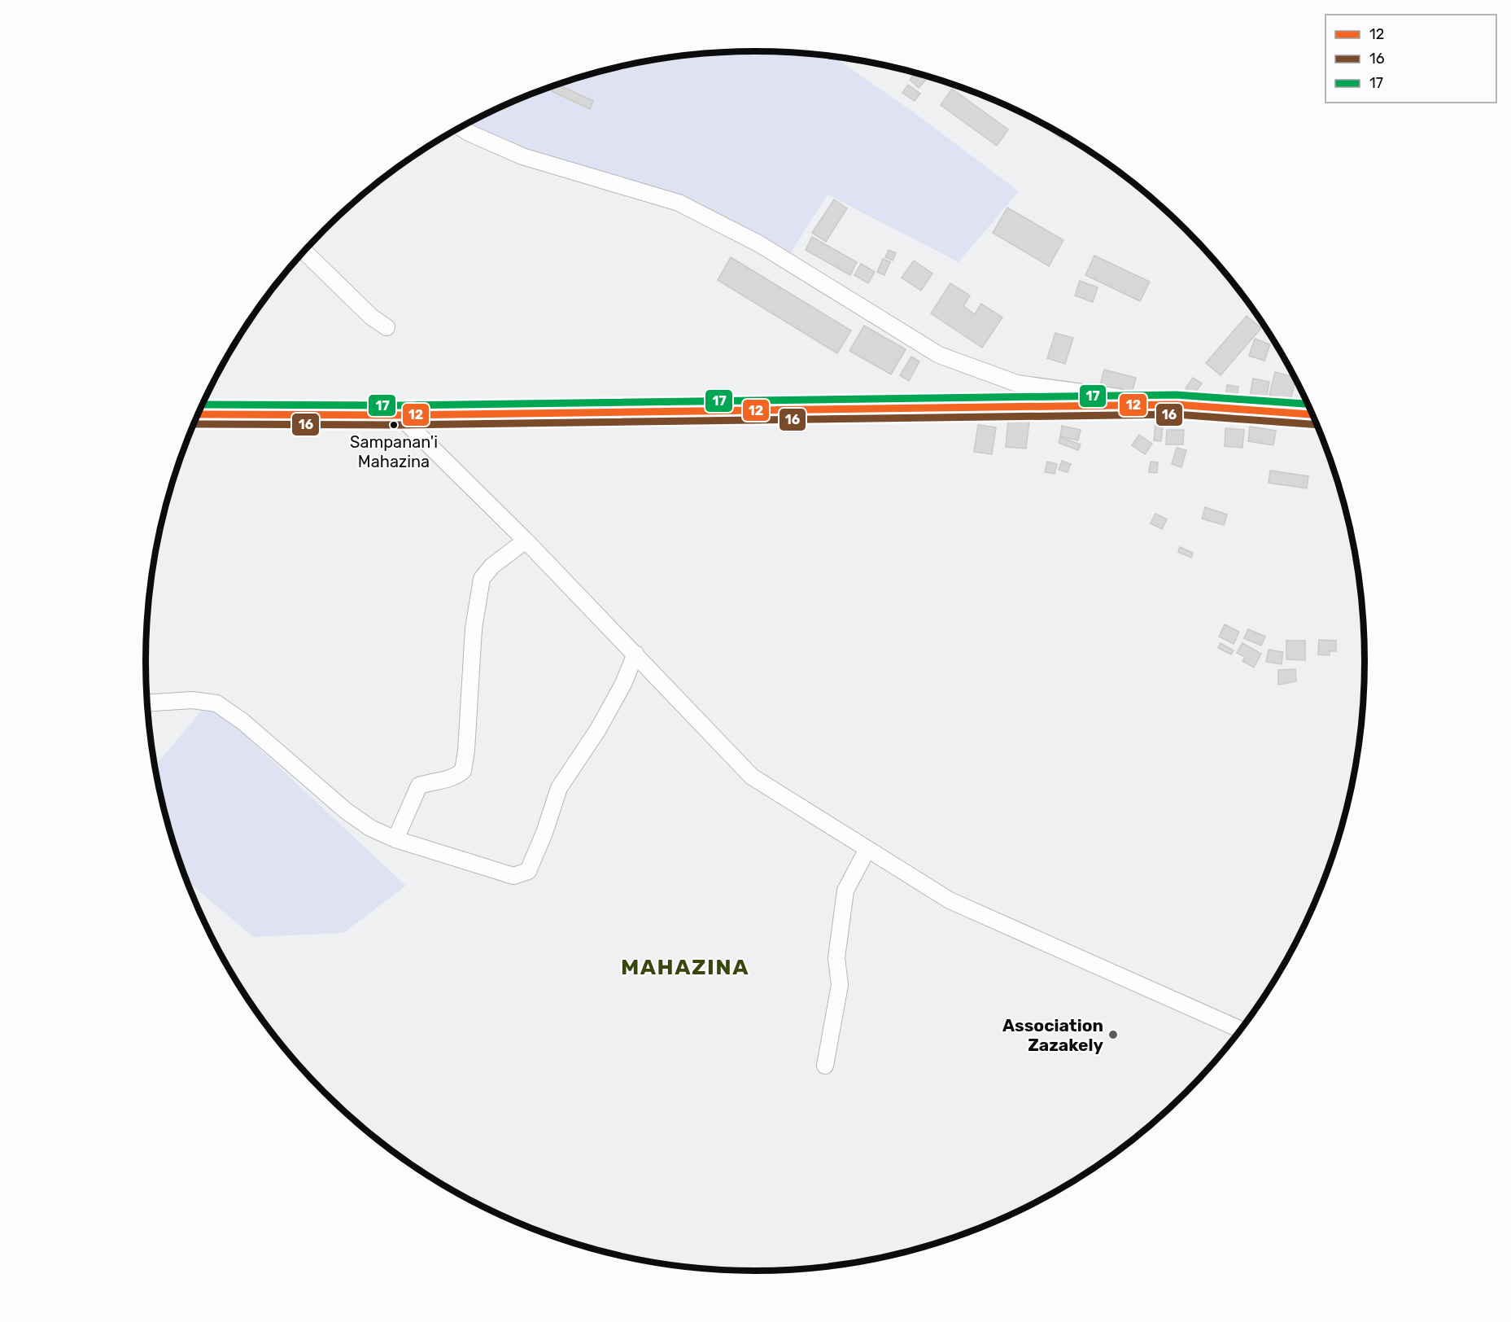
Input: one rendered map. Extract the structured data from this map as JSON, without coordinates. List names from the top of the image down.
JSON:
{
  "districts": ["MAHAZINA"],
  "places": ["Sampanan'i Mahazina", "Association Zazakely"],
  "lines": ["transit line 17", "transit line 12", "transit line 16"],
  "legend": ["12", "16", "17"]
}
